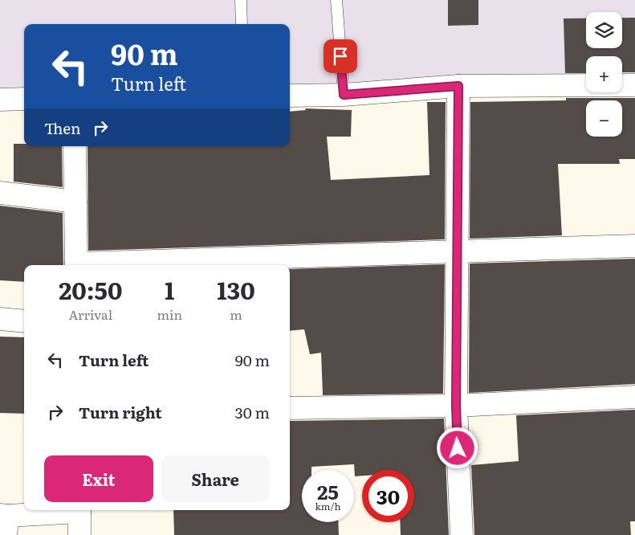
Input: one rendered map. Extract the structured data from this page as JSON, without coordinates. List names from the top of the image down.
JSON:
{
  "page": {
    "map_buttons": ["+", "−"],
    "turn": ["90 m", "Turn left"],
    "then": "Then",
    "eta": [
      "20:50",
      "Arrival",
      "1",
      "min",
      "130",
      "m"
    ],
    "list": [
      {
        "name": "Turn left",
        "value": "90 m"
      },
      {
        "name": "Turn right",
        "value": "30 m"
      }
    ],
    "buttons": ["Exit", "Share"],
    "speed": "25 km/h",
    "limit": "30"
  }
}
